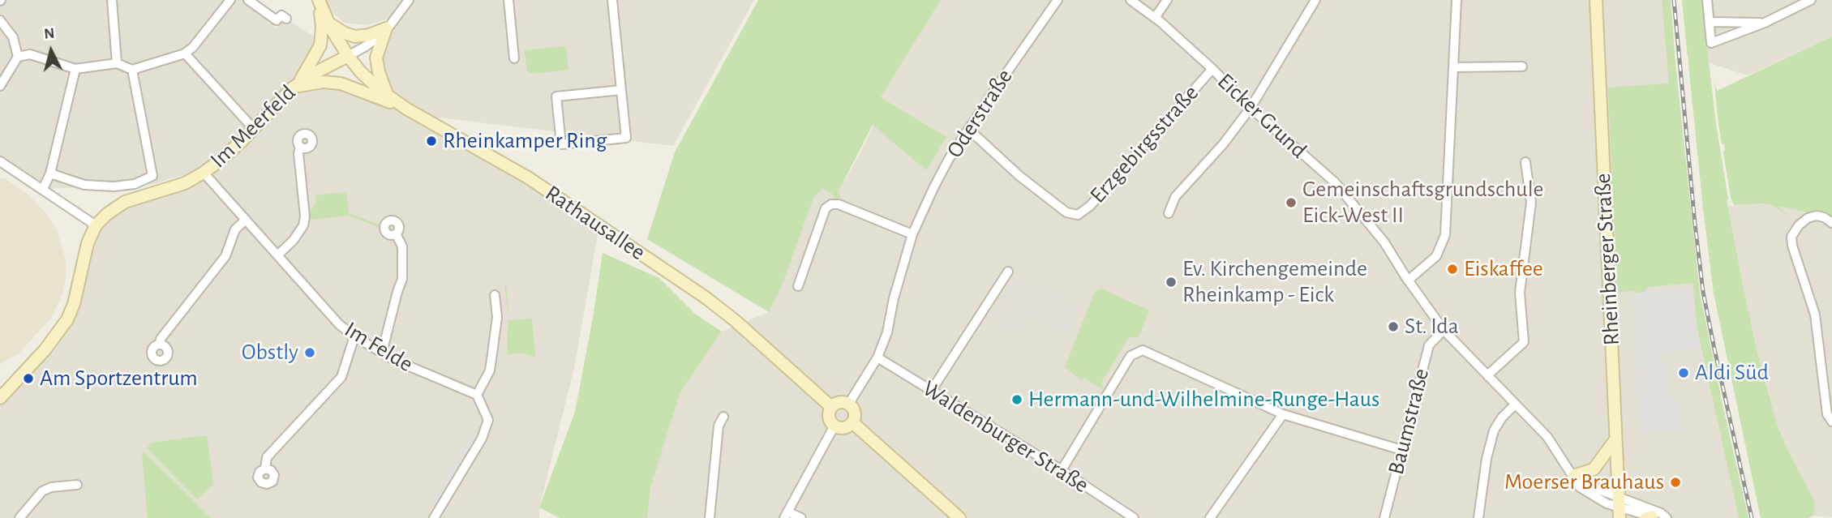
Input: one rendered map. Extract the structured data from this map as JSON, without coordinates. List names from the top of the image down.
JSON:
{
  "streets": {
    "street": [
      "Oderstraße",
      "Eicker Grund",
      "Im Meerfeld",
      "Erzgebirgsstraße",
      "Rathausallee",
      "Rheinberger Straße",
      "Im Felde",
      "Baumstraße",
      "Waldenburger Straße"
    ]
  },
  "crossings": [
    ["Oderstraße", "Erzgebirgsstraße"],
    ["Oderstraße", "Rathausallee"],
    ["Oderstraße", "Waldenburger Straße"],
    ["Eicker Grund", "Erzgebirgsstraße"],
    ["Eicker Grund", "Rheinberger Straße"],
    ["Eicker Grund", "Baumstraße"],
    ["Im Meerfeld", "Rathausallee"],
    ["Im Meerfeld", "Im Felde"]
  ],
  "places": [
    "Rheinkamper Ring",
    "Gemeinschaftsgrundschule Eick-West II",
    "Eiskaffee",
    "Ev. Kirchengemeinde Rheinkamp - Eick",
    "St. Ida",
    "Obstly",
    "Aldi Süd",
    "Am Sportzentrum",
    "Hermann-und-Wilhelmine-Runge-Haus",
    "Moerser Brauhaus"
  ],
  "north": "top"
}
